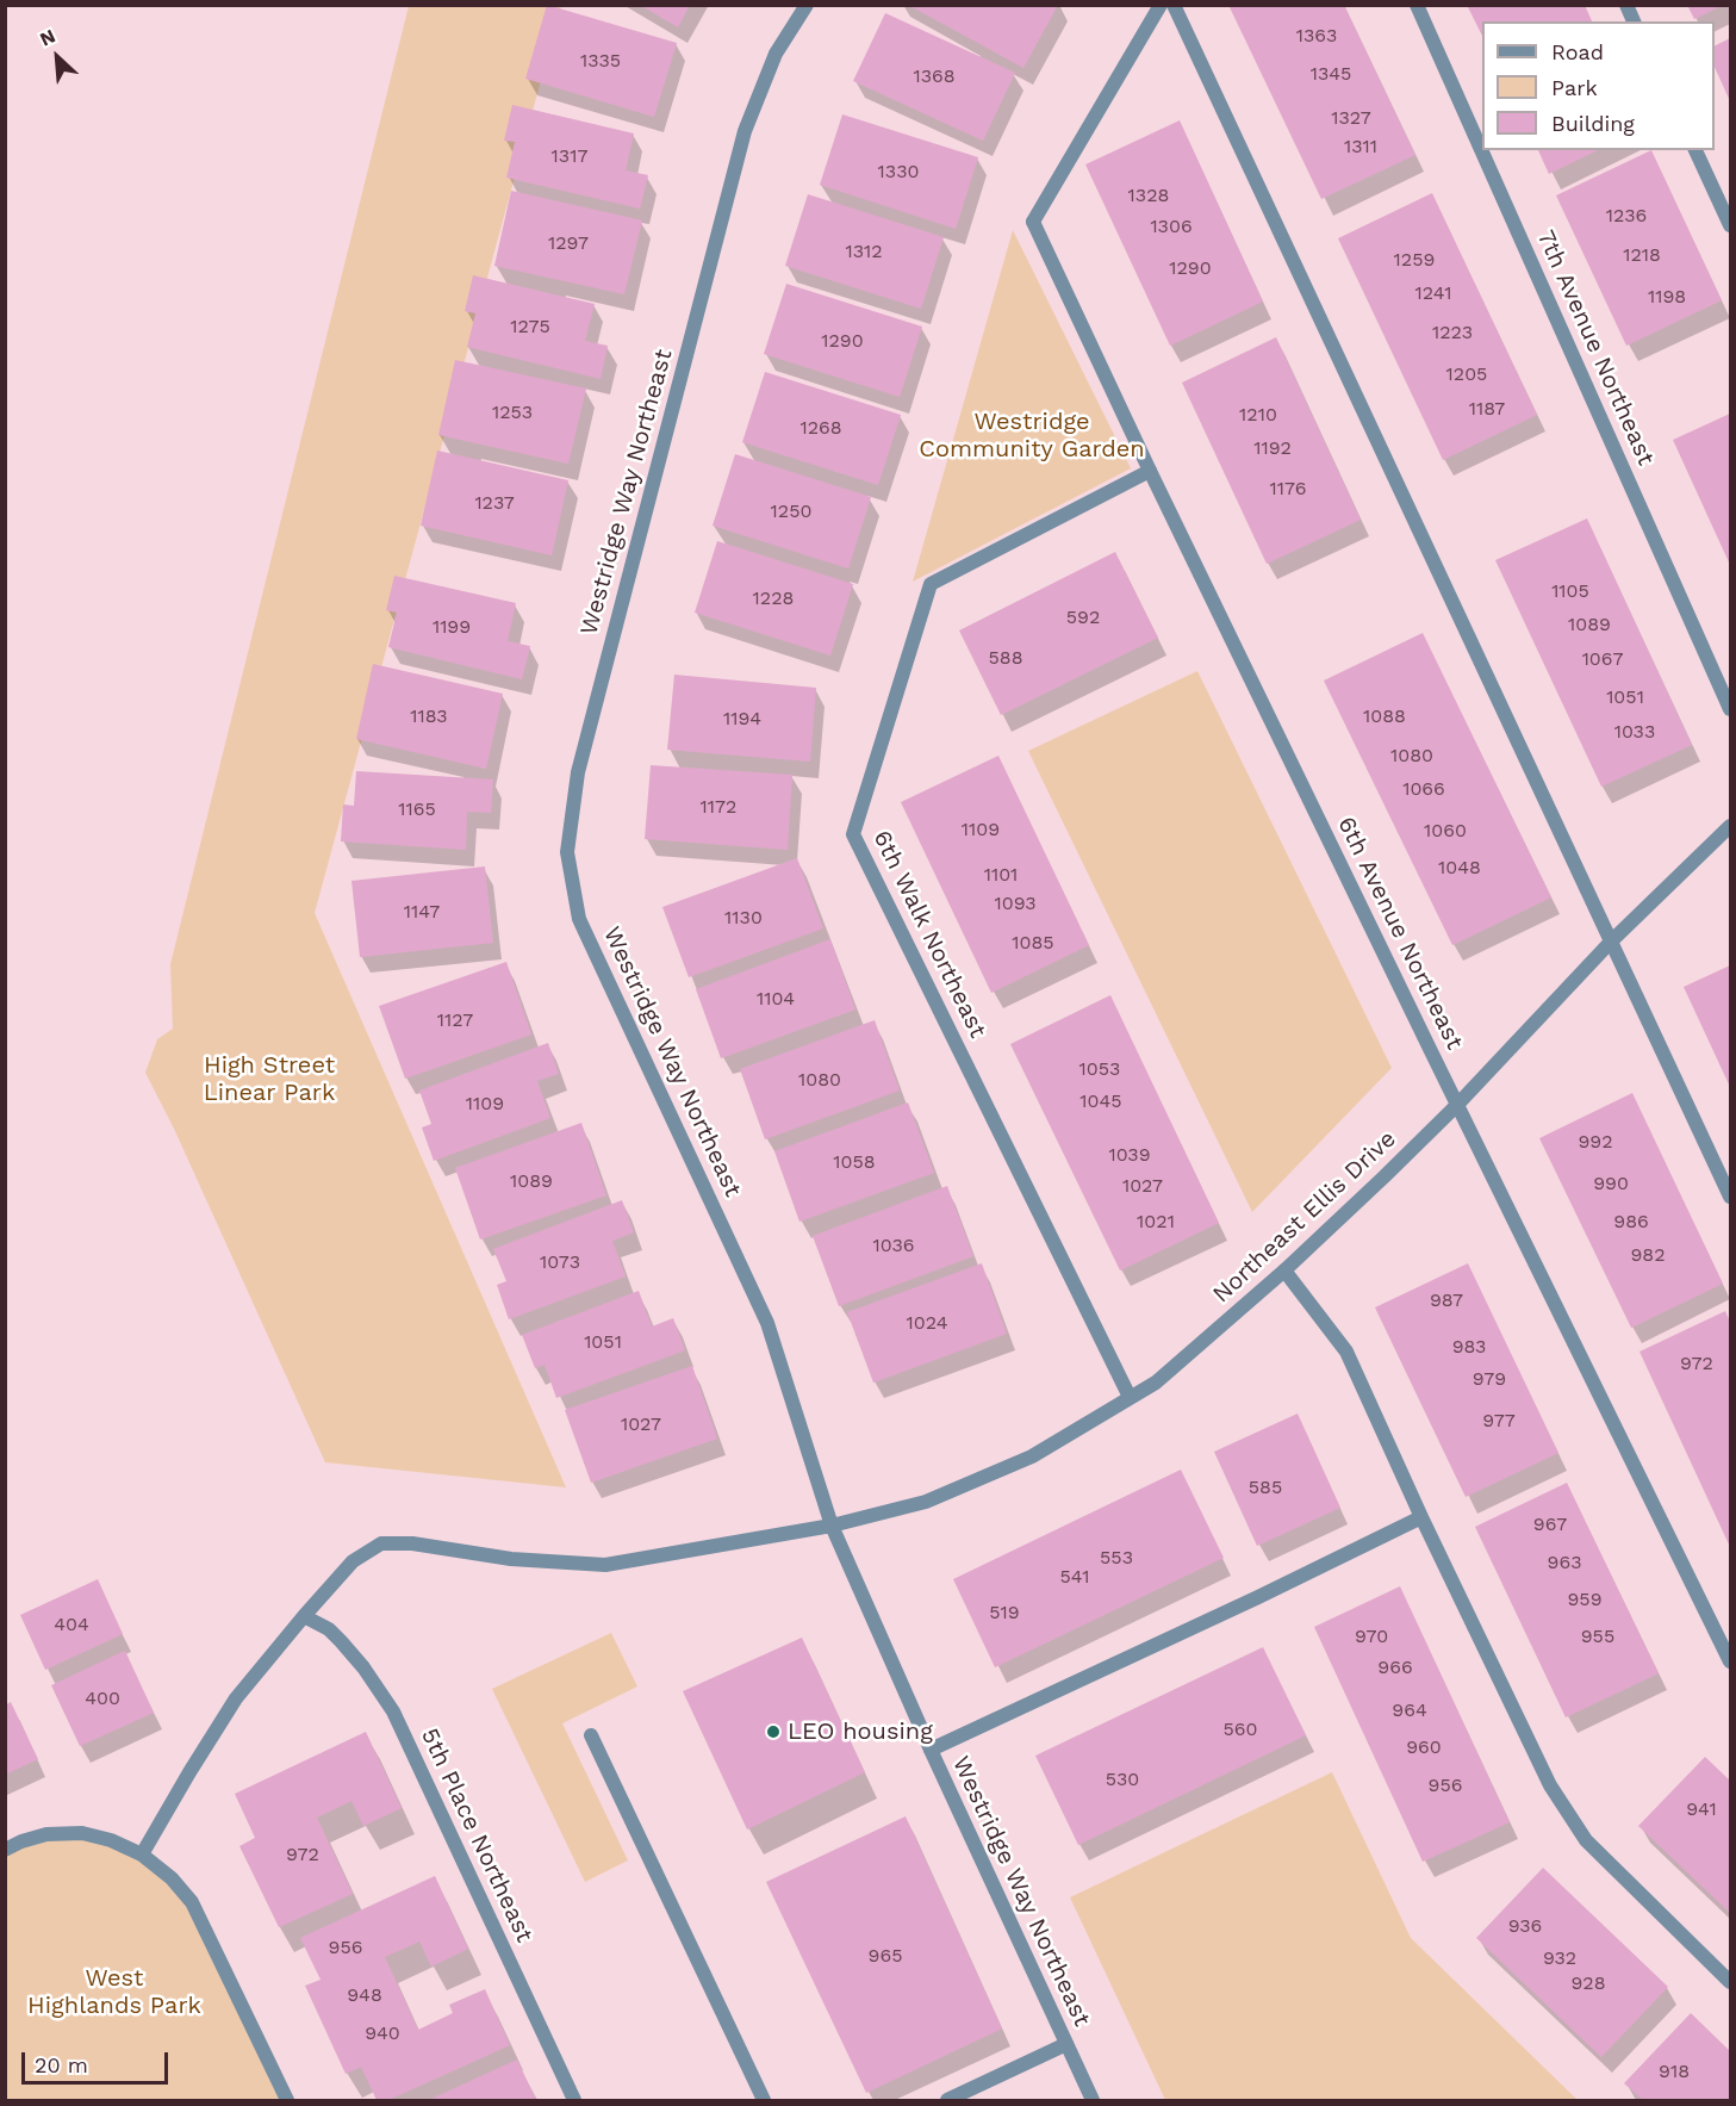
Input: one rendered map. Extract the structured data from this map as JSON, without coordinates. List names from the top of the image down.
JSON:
{
  "streets": {
    "street": [
      "7th Avenue Northeast",
      "Westridge Way Northeast",
      "6th Avenue Northeast",
      "6th Walk Northeast",
      "Northeast Ellis Drive",
      "5th Place Northeast"
    ]
  },
  "crossings": [
    ["Westridge Way Northeast", "Northeast Ellis Drive"],
    ["6th Avenue Northeast", "6th Walk Northeast"],
    ["6th Avenue Northeast", "Northeast Ellis Drive"],
    ["6th Walk Northeast", "Northeast Ellis Drive"],
    ["Northeast Ellis Drive", "5th Place Northeast"]
  ],
  "parks": ["Westridge Community Garden", "High Street Linear Park", "West Highlands Park"],
  "places": ["LEO housing"],
  "house_numbers": [
    "1363",
    "1335",
    "1345",
    "1368",
    "1327",
    "1311",
    "1317",
    "1330",
    "1328",
    "1236",
    "1306",
    "1297",
    "1312",
    "1218",
    "1259",
    "1290",
    "1241",
    "1198",
    "1275",
    "1223",
    "1290",
    "1205",
    "1187",
    "1253",
    "1210",
    "1268",
    "1192",
    "1176",
    "1237",
    "1250",
    "1105",
    "1228",
    "592",
    "1089",
    "1199",
    "588",
    "1067",
    "1051",
    "1183",
    "1088",
    "1194",
    "1033",
    "1080",
    "1066",
    "1172",
    "1165",
    "1109",
    "1060",
    "1048",
    "1101",
    "1093",
    "1147",
    "1130",
    "1085",
    "1104",
    "1127",
    "1053",
    "1080",
    "1045",
    "1109",
    "992",
    "1039",
    "1058",
    "1089",
    "990",
    "1027",
    "1021",
    "986",
    "1036",
    "982",
    "1073",
    "987",
    "1024",
    "1051",
    "983",
    "972",
    "979",
    "977",
    "1027",
    "585",
    "967",
    "553",
    "963",
    "541",
    "959",
    "519",
    "404",
    "970",
    "955",
    "966",
    "400",
    "964",
    "560",
    "960",
    "530",
    "956",
    "941",
    "972",
    "936",
    "956",
    "965",
    "932",
    "928",
    "948",
    "940",
    "918"
  ],
  "legend": ["Road", "Park", "Building"],
  "scale_bar": "20 m",
  "north": "top left"
}
